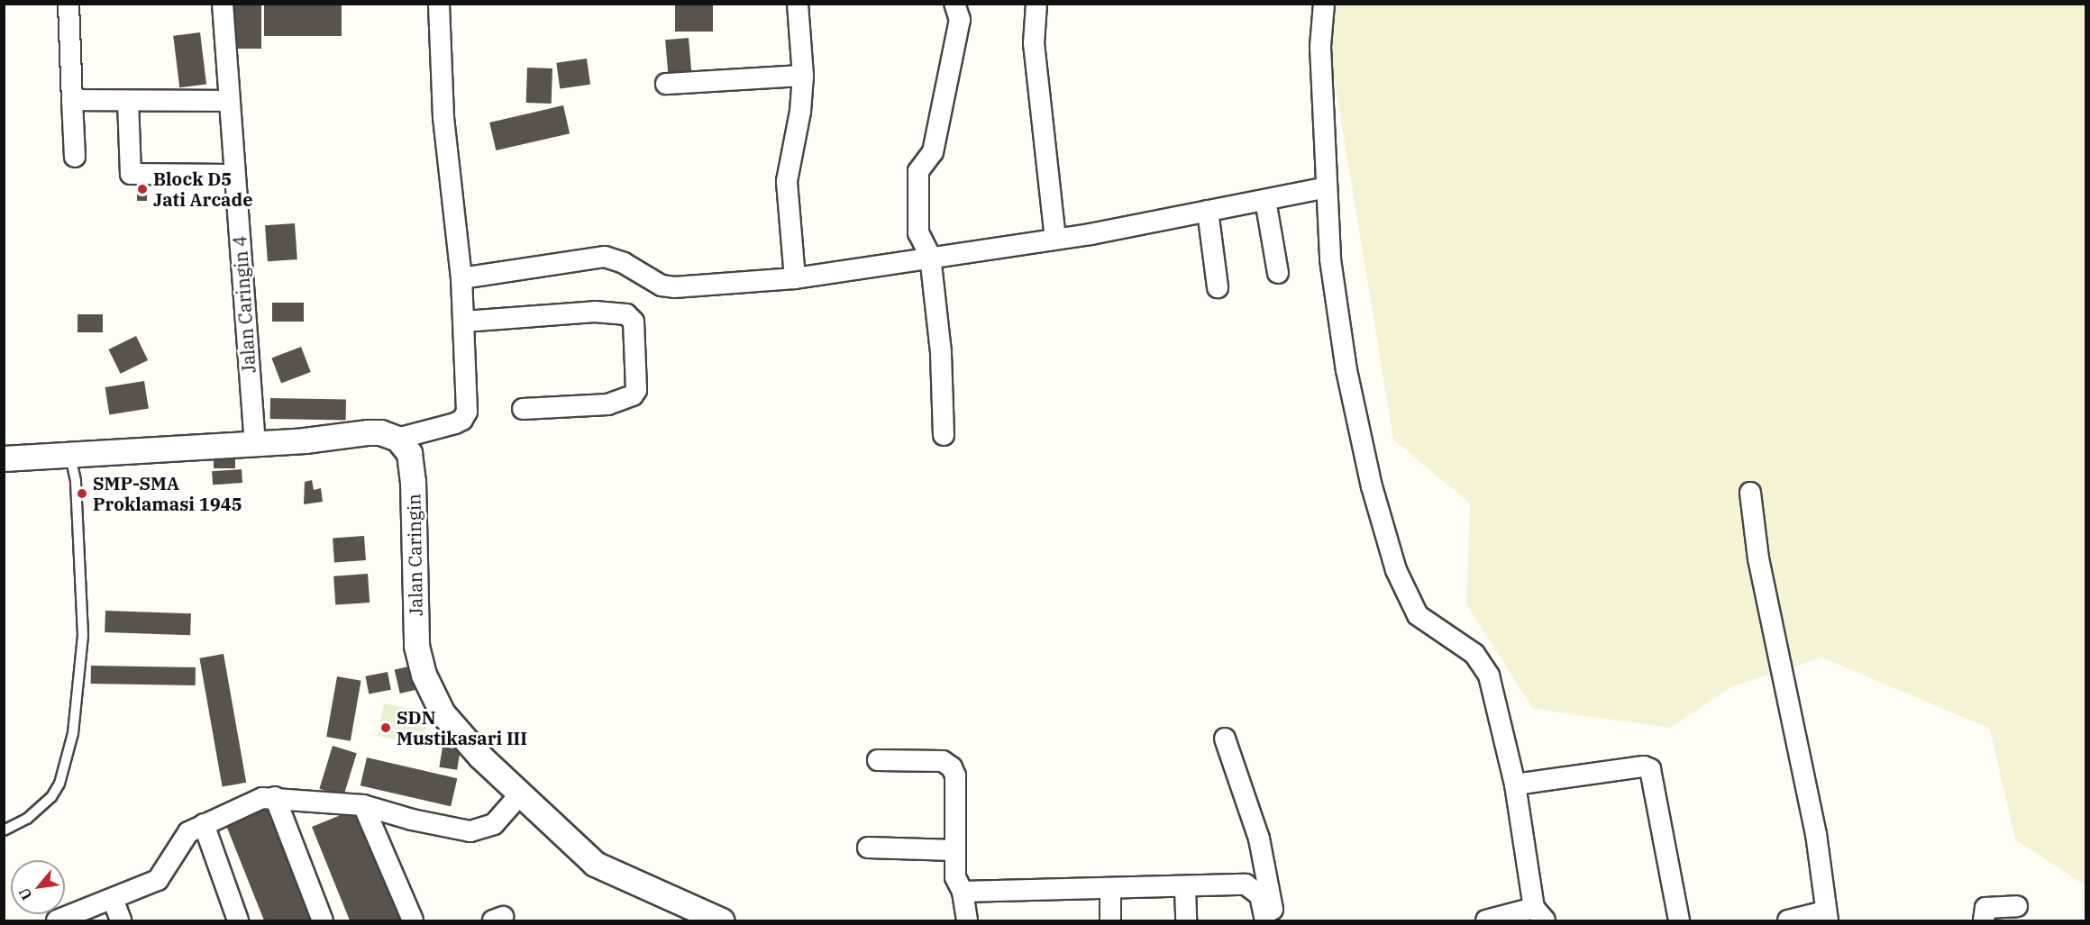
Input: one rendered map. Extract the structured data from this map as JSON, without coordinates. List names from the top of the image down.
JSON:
{
  "streets": {
    "street": ["Jalan Caringin 4", "Jalan Caringin"]
  },
  "places": ["Block D5 Jati Arcade", "SMP-SMA Proklamasi 1945", "SDN Mustikasari III"],
  "north": "bottom left"
}
